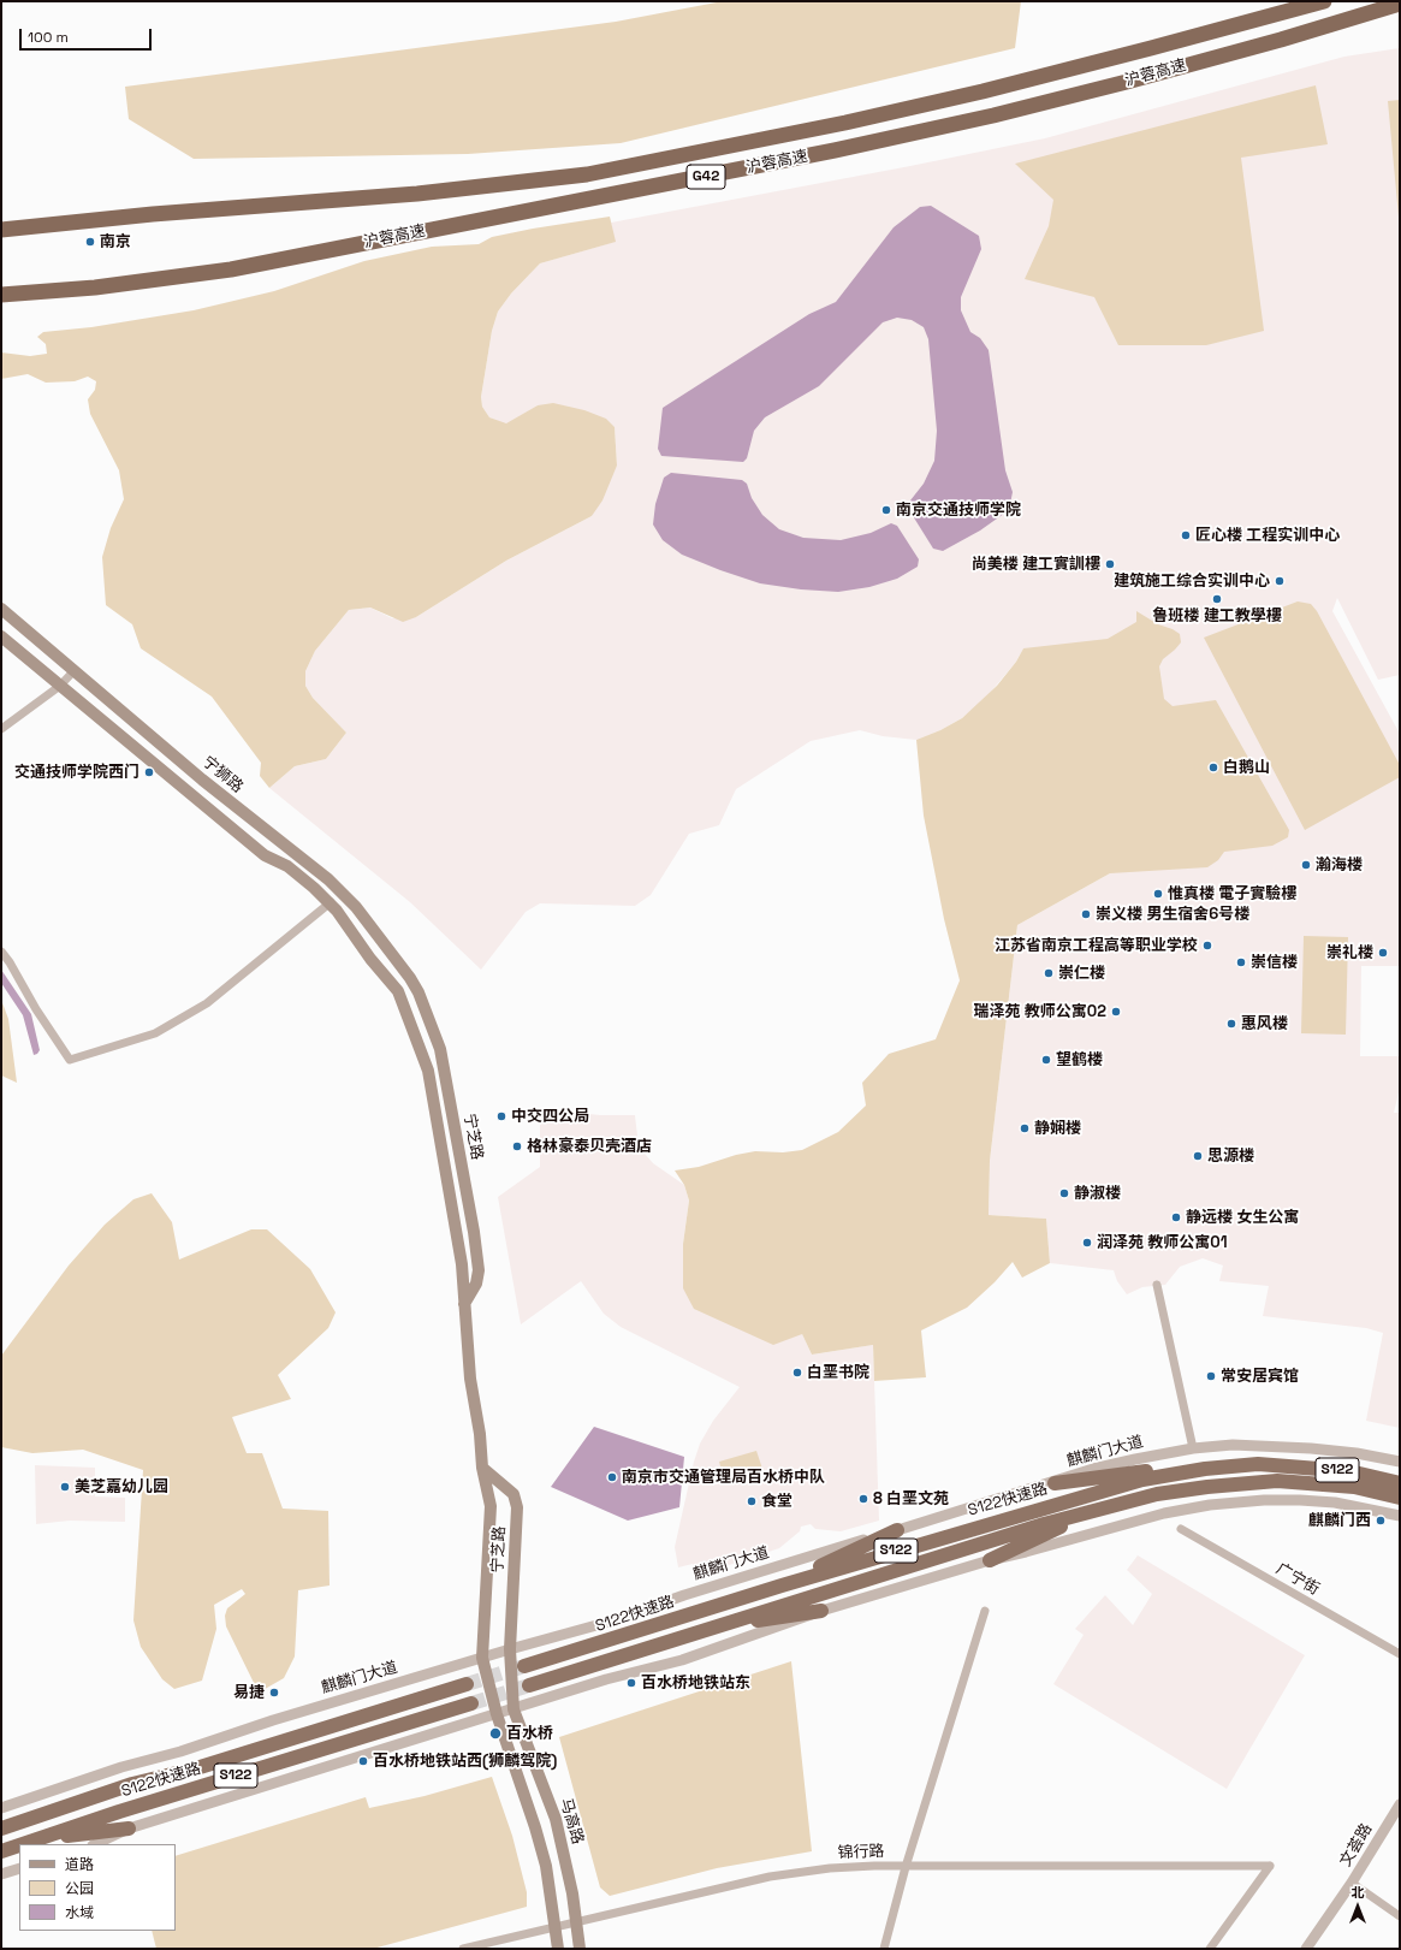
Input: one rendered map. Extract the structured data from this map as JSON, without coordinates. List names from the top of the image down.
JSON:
{
  "streets": {
    "highway": [
      "沪蓉高速",
      "G42",
      "S122",
      "S122快速路"
    ],
    "main road": ["宁狮路", "宁芝路", "马高路"],
    "street": [
      "麒麟门大道",
      "广宁街",
      "文荟路",
      "锦行路"
    ]
  },
  "crossings": [
    ["宁狮路", "宁芝路"],
    ["宁芝路", "麒麟门大道"],
    ["宁芝路", "马高路"],
    ["马高路", "锦行路"]
  ],
  "places": [
    "南京",
    "南京交通技师学院",
    "匠心楼 工程实训中心",
    "尚美楼 建工實訓樓",
    "建筑施工综合实训中心",
    "鲁班楼 建工教學樓",
    "白鹅山",
    "交通技师学院西门",
    "瀚海楼",
    "惟真楼 電子實驗樓",
    "崇义楼 男生宿舍6号楼",
    "江苏省南京工程高等职业学校",
    "崇礼楼",
    "崇信楼",
    "崇仁楼",
    "瑞泽苑 教师公寓02",
    "惠风楼",
    "望鹤楼",
    "中交四公局",
    "静娴楼",
    "格林豪泰贝壳酒店",
    "思源楼",
    "静淑楼",
    "静远楼 女生公寓",
    "润泽苑 教师公寓01",
    "白垩书院",
    "常安居宾馆",
    "南京市交通管理局百水桥中队",
    "美芝嘉幼儿园",
    "8 白垩文苑",
    "食堂",
    "麒麟门西",
    "百水桥地铁站东",
    "易捷",
    "百水桥",
    "百水桥地铁站西(狮麟驾院)"
  ],
  "legend": ["道路", "公园", "水域"],
  "scale_bar": "100 m",
  "north": "top"
}
